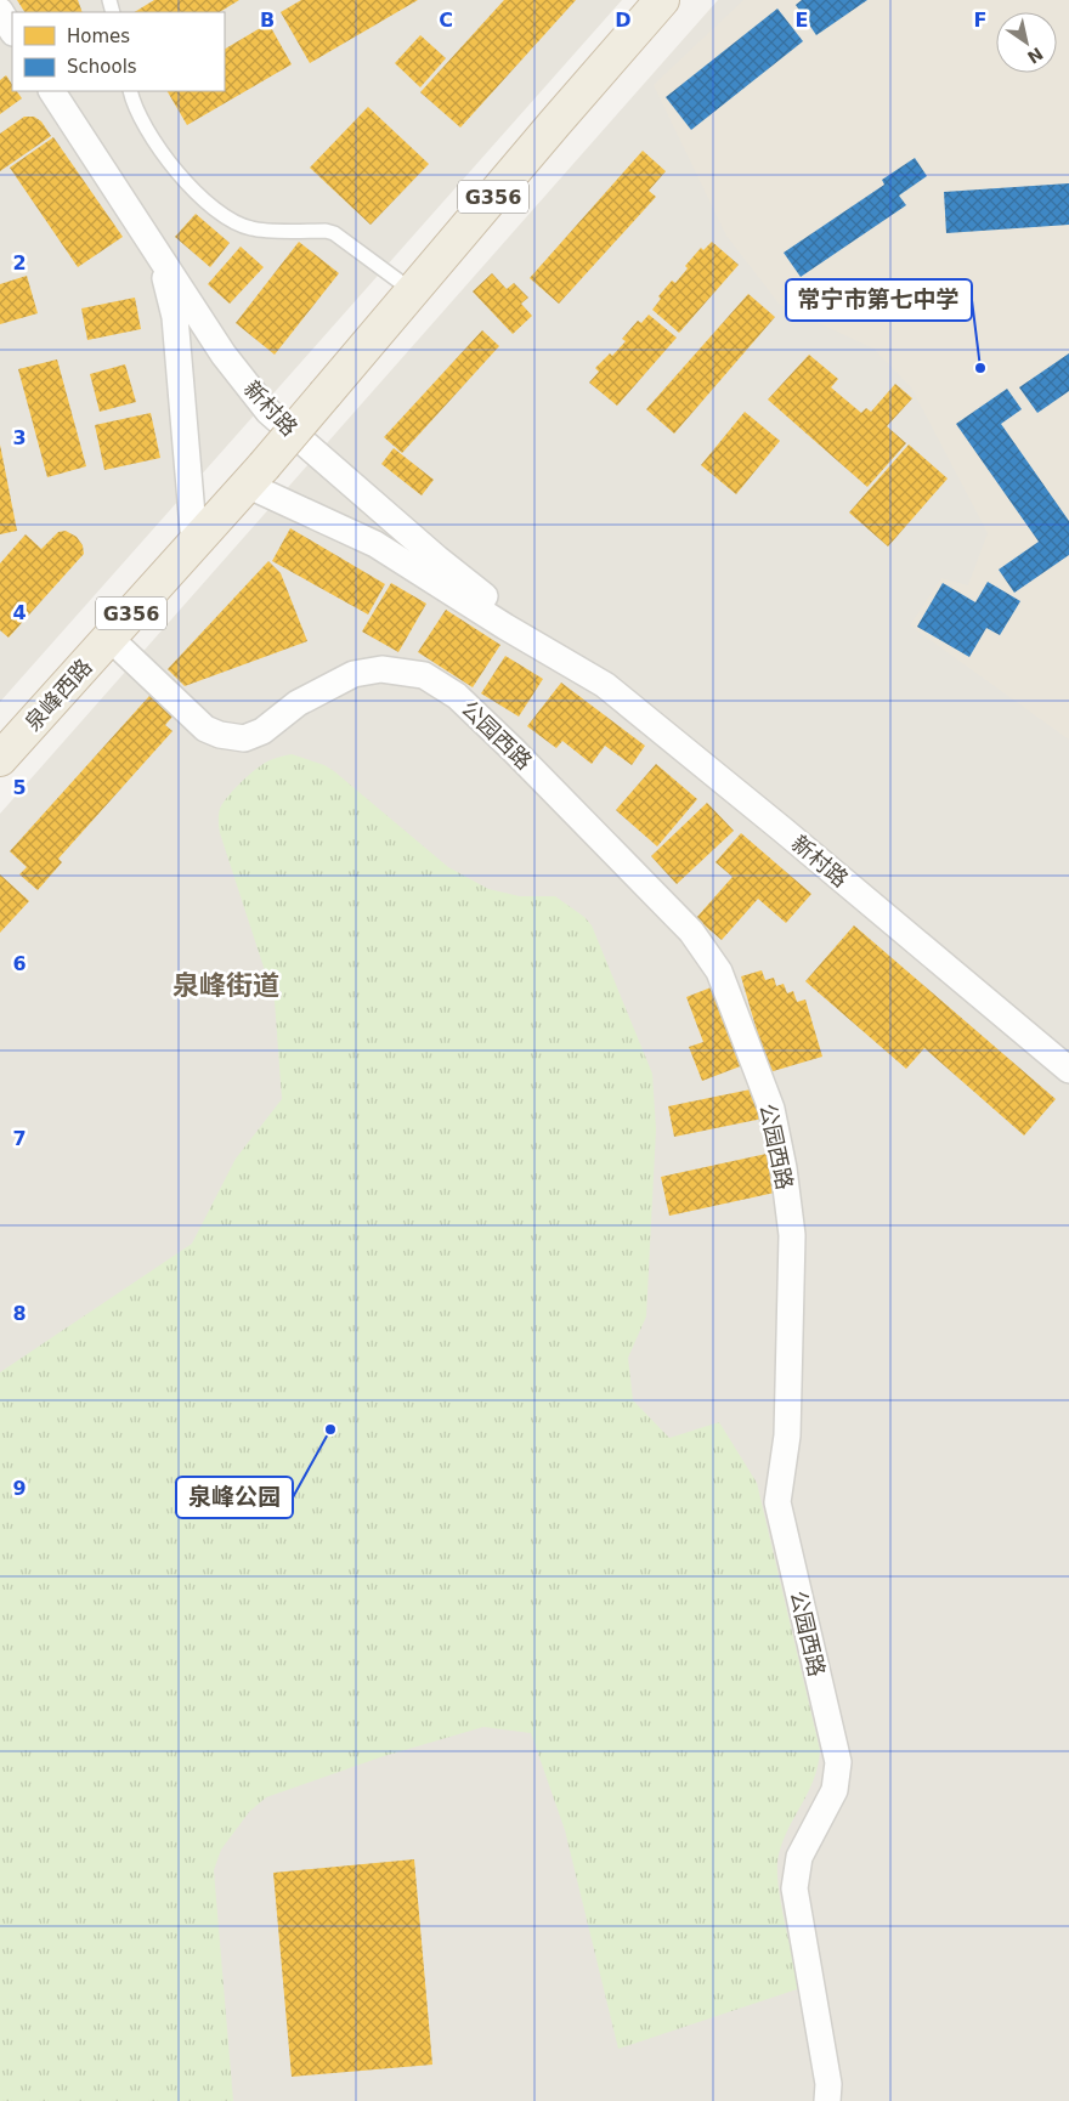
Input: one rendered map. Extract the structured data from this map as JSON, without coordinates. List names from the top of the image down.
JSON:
{
  "streets": {
    "highway": ["G356", "泉峰西路"],
    "street": ["新村路", "公园西路"]
  },
  "crossings": [
    ["G356", "新村路"],
    ["G356", "泉峰西路"],
    ["新村路", "泉峰西路"],
    ["泉峰西路", "公园西路"]
  ],
  "districts": ["泉峰街道"],
  "places": ["常宁市第七中学", "泉峰公园"],
  "legend": ["Homes", "Schools"],
  "north": "bottom right",
  "grid": {
    "columns": [
      "B",
      "C",
      "D",
      "E",
      "F"
    ],
    "rows": [
      "2",
      "3",
      "4",
      "5",
      "6",
      "7",
      "8",
      "9"
    ]
  }
}
